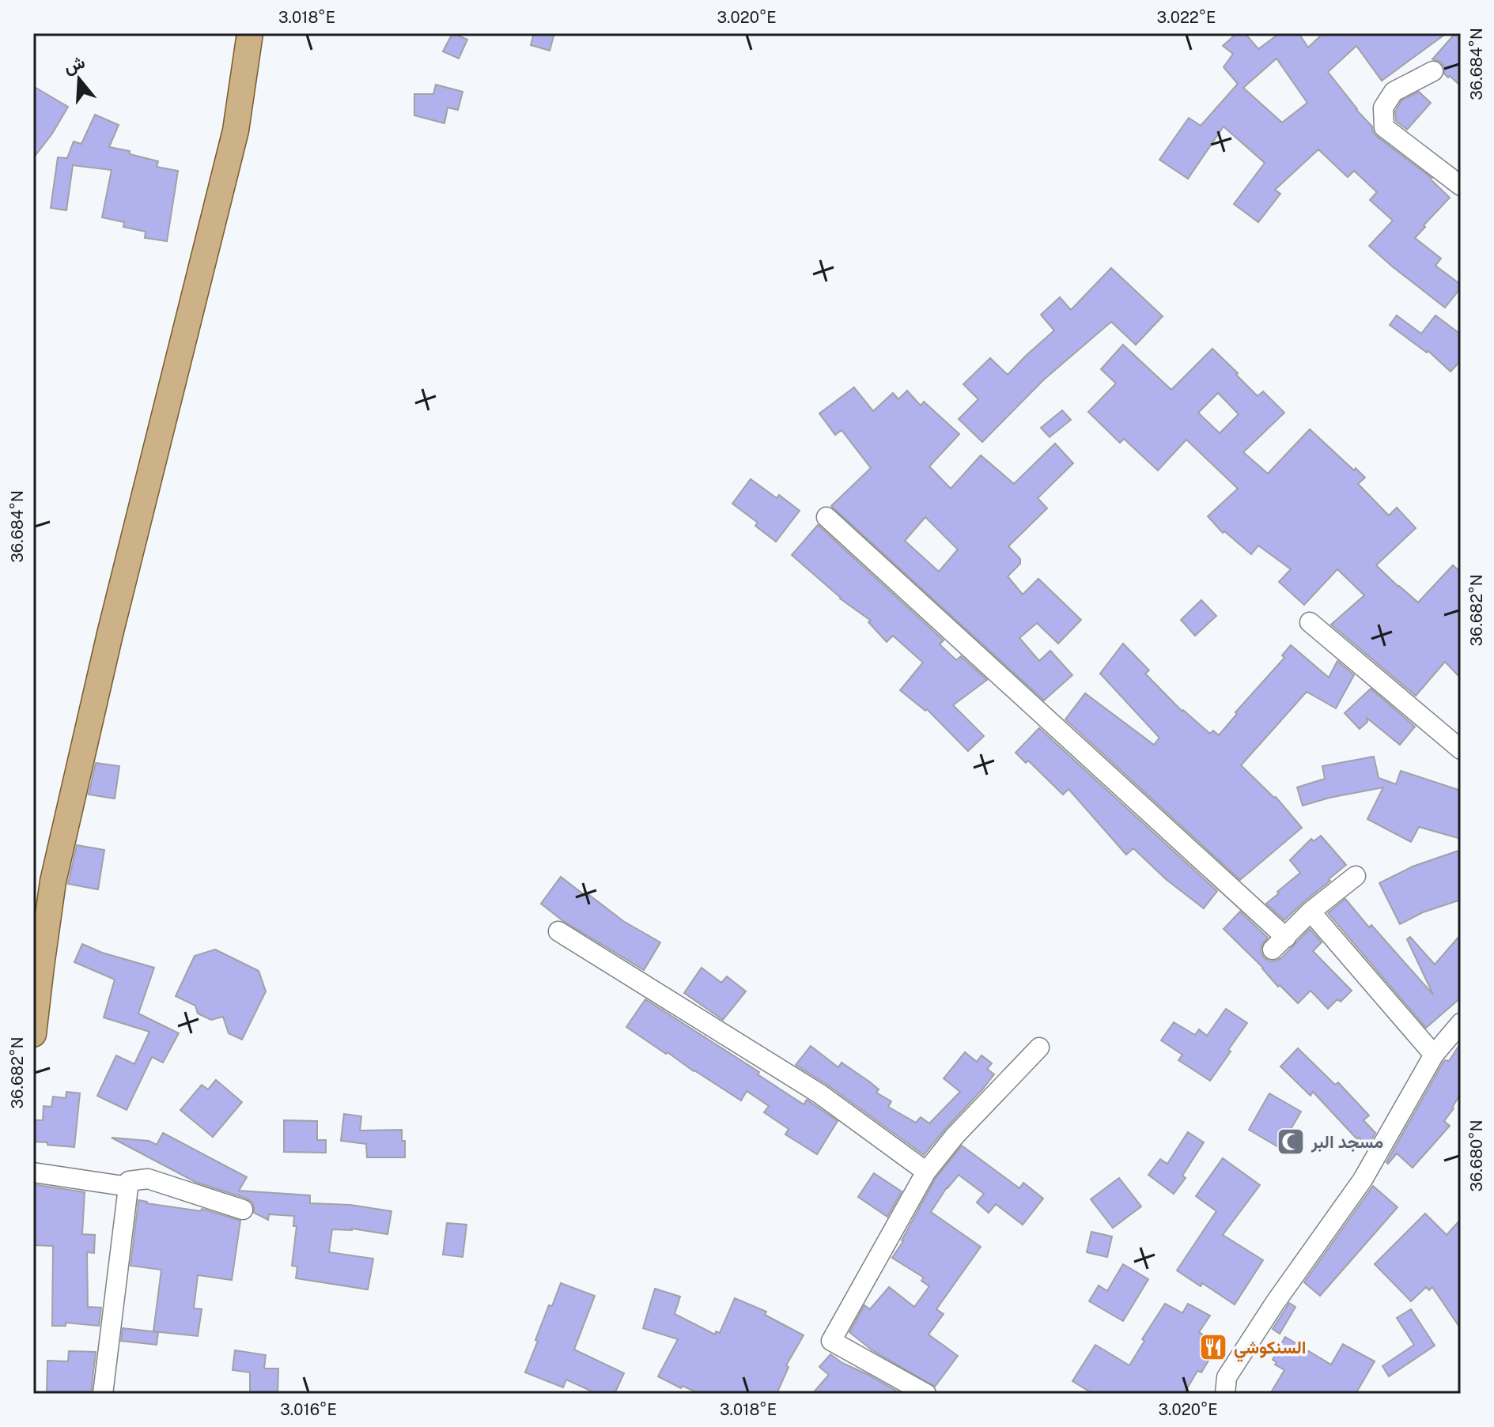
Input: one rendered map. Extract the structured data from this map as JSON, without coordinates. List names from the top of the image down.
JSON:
{
  "places": {
    "mosque": ["مسجد البر"],
    "restaurant": ["السنكوشي"]
  },
  "north": "top",
  "coordinates": [
    "3.018°E",
    "3.020°E",
    "3.022°E",
    "36.684°N",
    "36.682°N",
    "36.680°N",
    "3.016°E"
  ]
}
